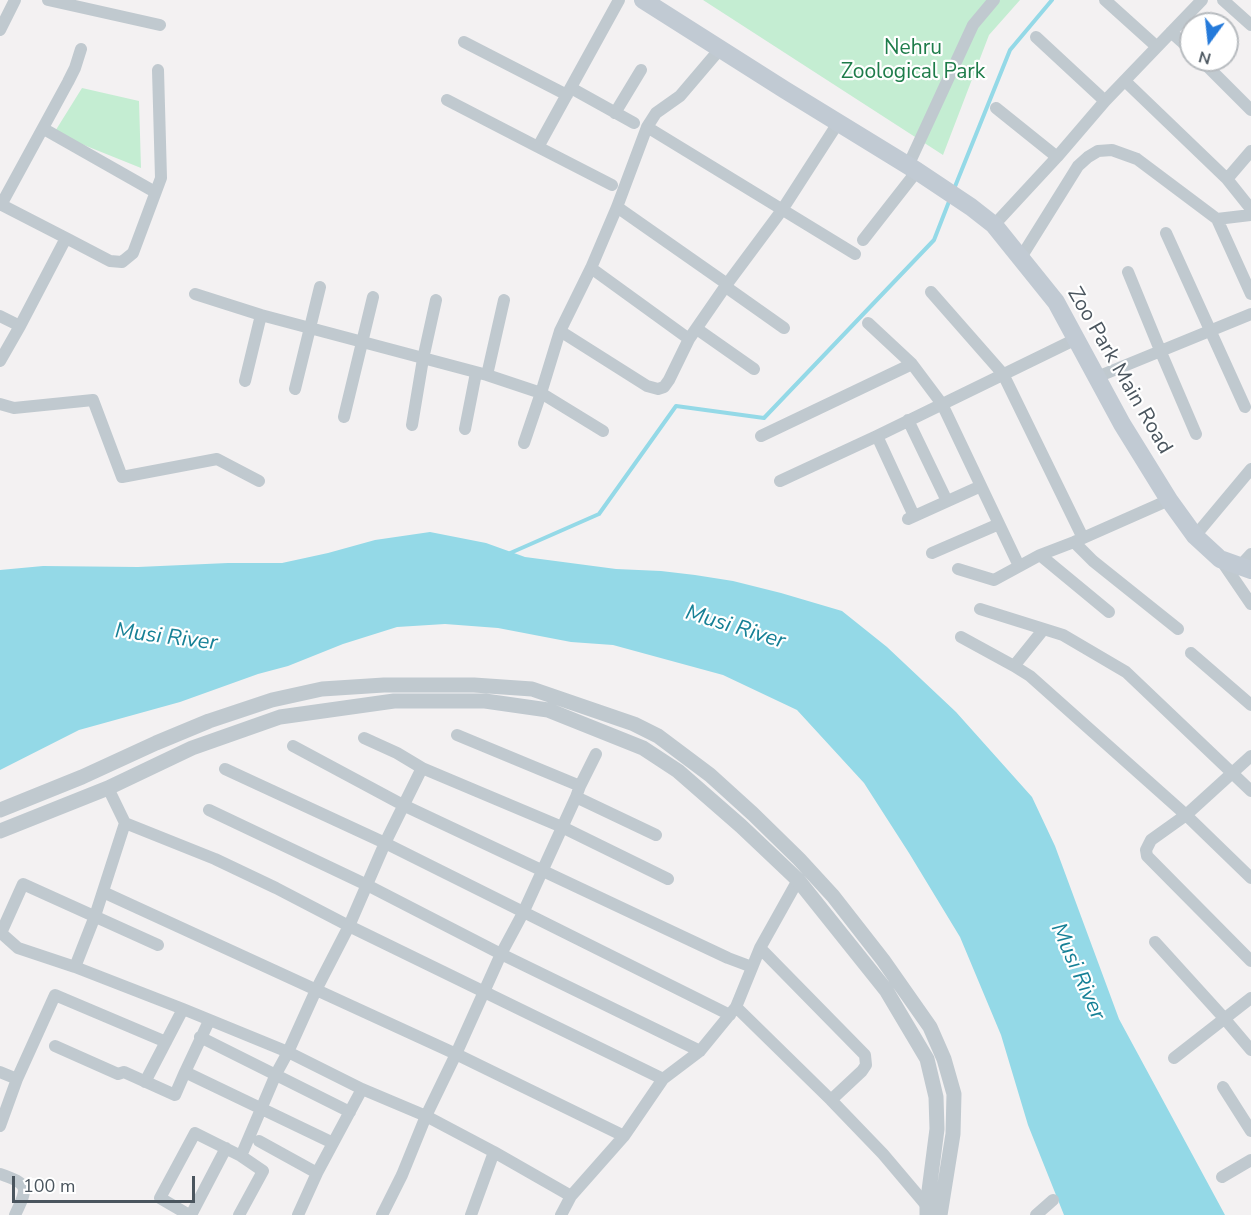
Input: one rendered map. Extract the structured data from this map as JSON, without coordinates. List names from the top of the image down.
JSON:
{
  "streets": {
    "main road": ["Zoo Park Main Road"]
  },
  "water": ["Musi River"],
  "parks": ["Nehru Zoological Park"],
  "scale_bar": "100 m",
  "north": "bottom"
}
